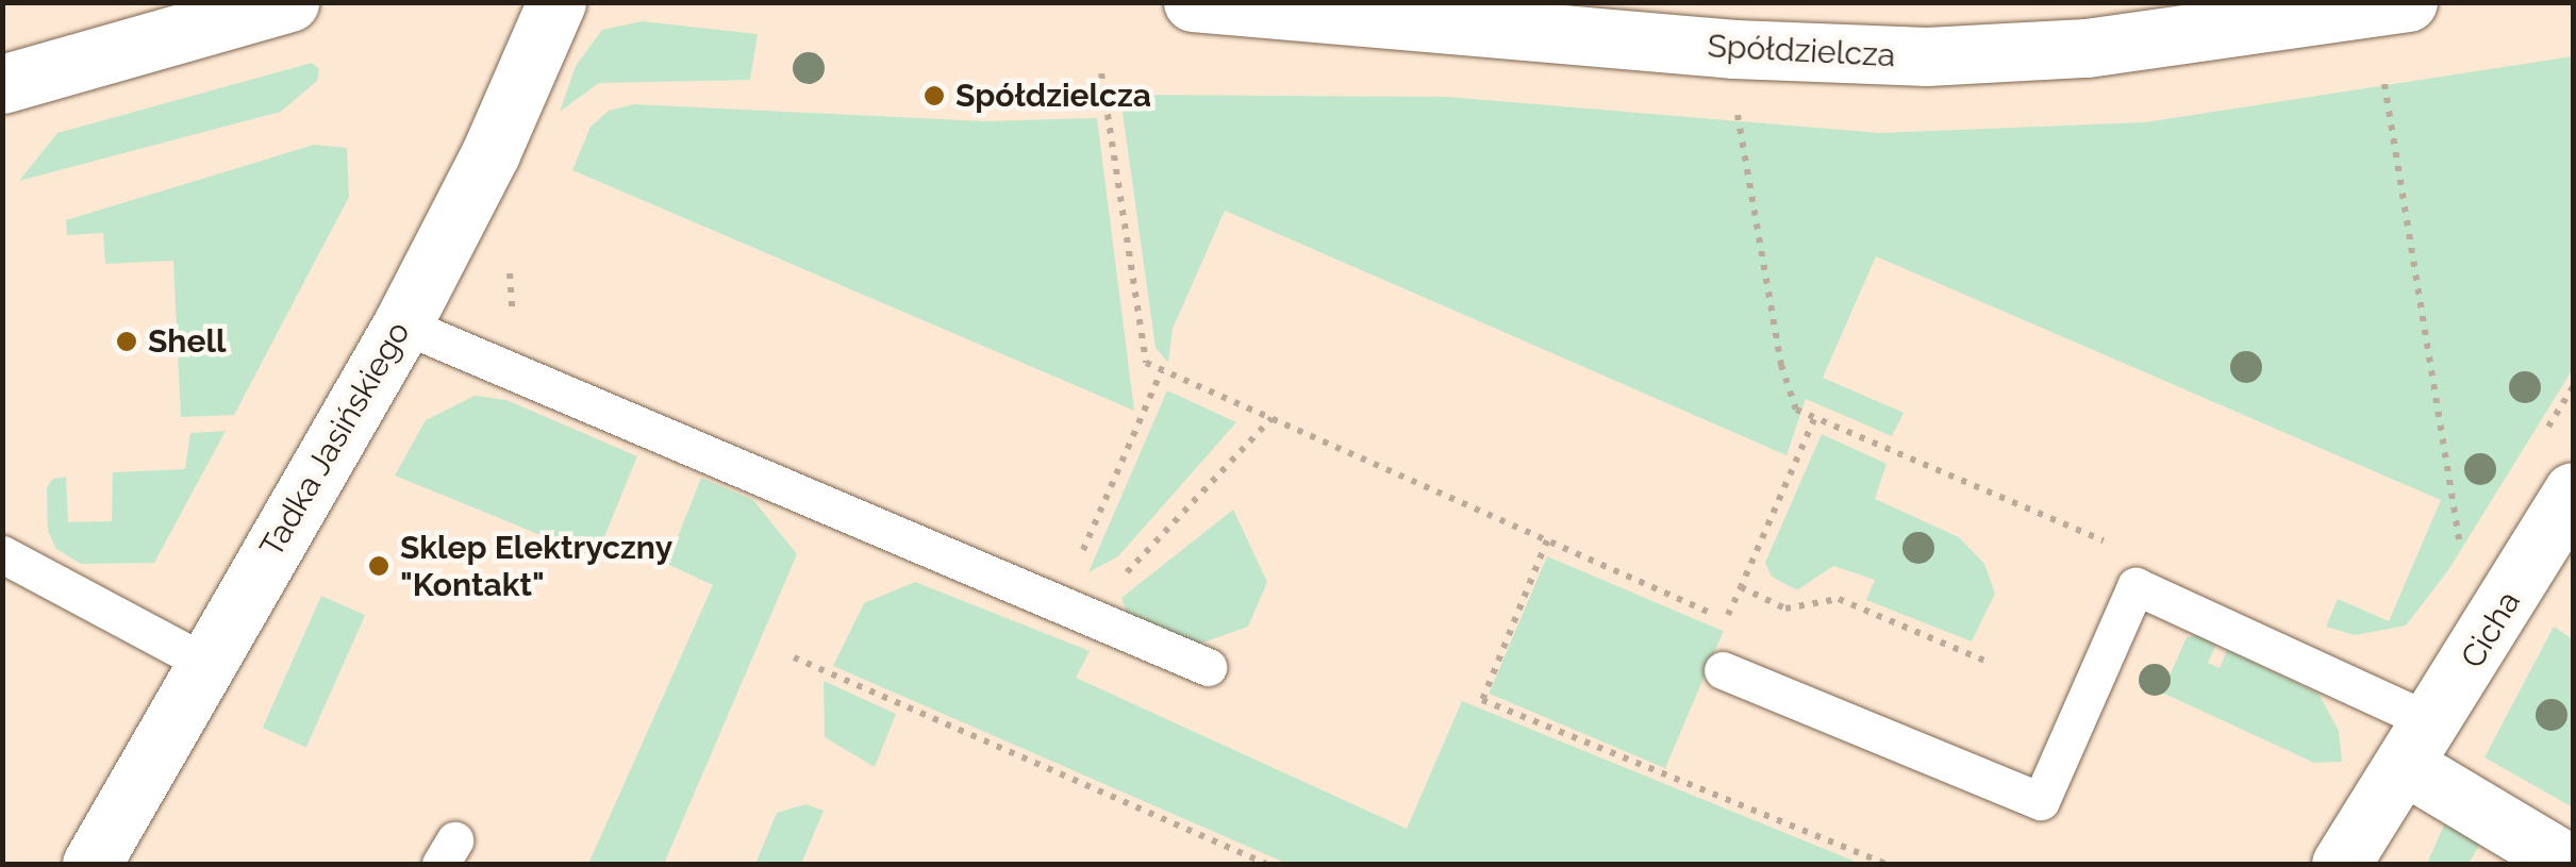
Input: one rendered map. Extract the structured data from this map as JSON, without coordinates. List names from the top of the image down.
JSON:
{
  "streets": {
    "street": ["Spółdzielcza", "Tadka Jasińskiego", "Cicha"]
  },
  "places": ["Spółdzielcza", "Shell", "Sklep Elektryczny \"Kontakt\""]
}
